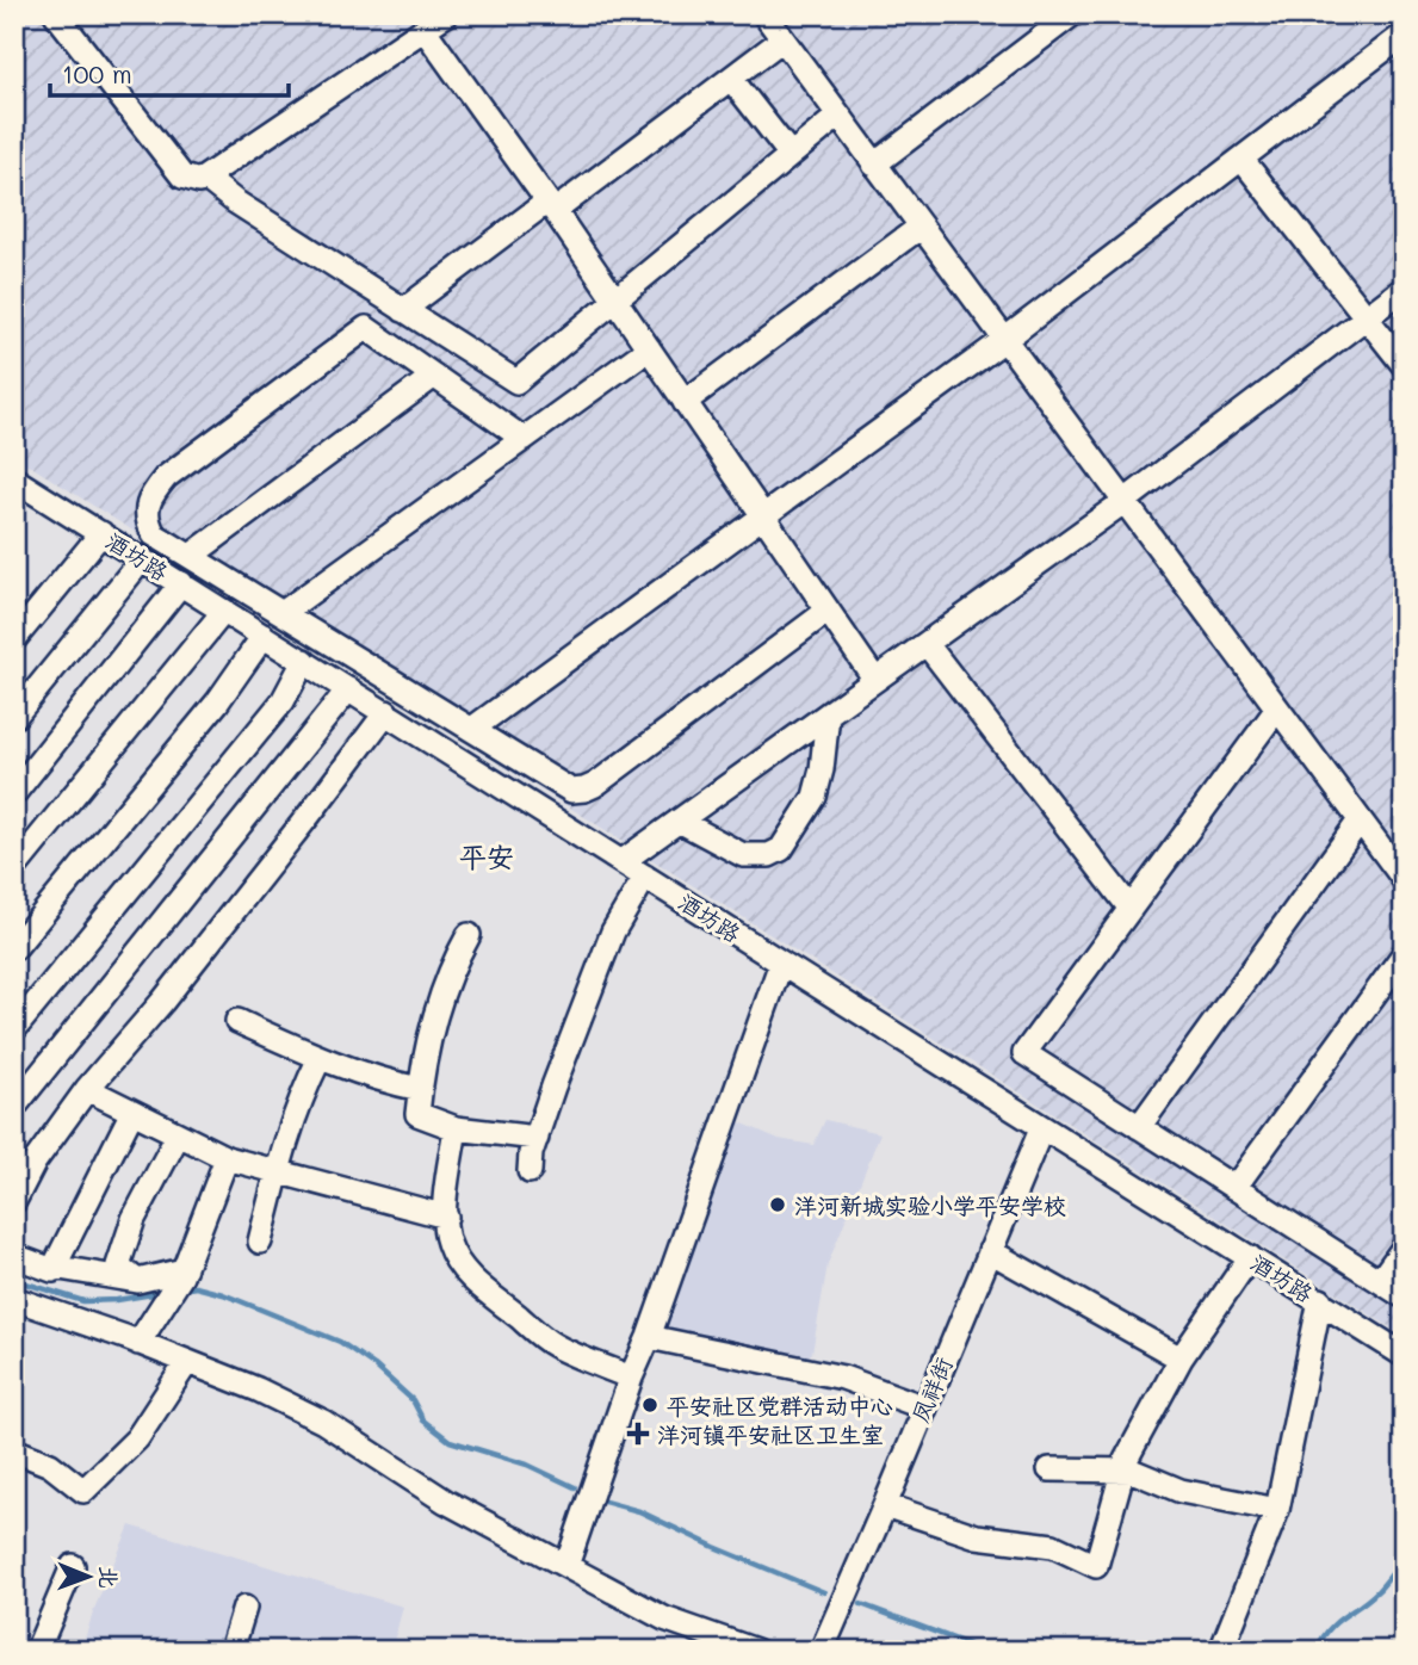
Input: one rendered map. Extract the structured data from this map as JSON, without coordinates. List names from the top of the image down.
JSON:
{
  "streets": {
    "street": ["酒坊路", "凤祥街"]
  },
  "crossings": [
    ["酒坊路", "凤祥街"]
  ],
  "districts": ["平安"],
  "places": {
    "other": ["洋河新城实验小学平安学校", "平安社区党群活动中心"],
    "health": ["洋河镇平安社区卫生室"]
  },
  "scale_bar": "100 m",
  "north": "right"
}
